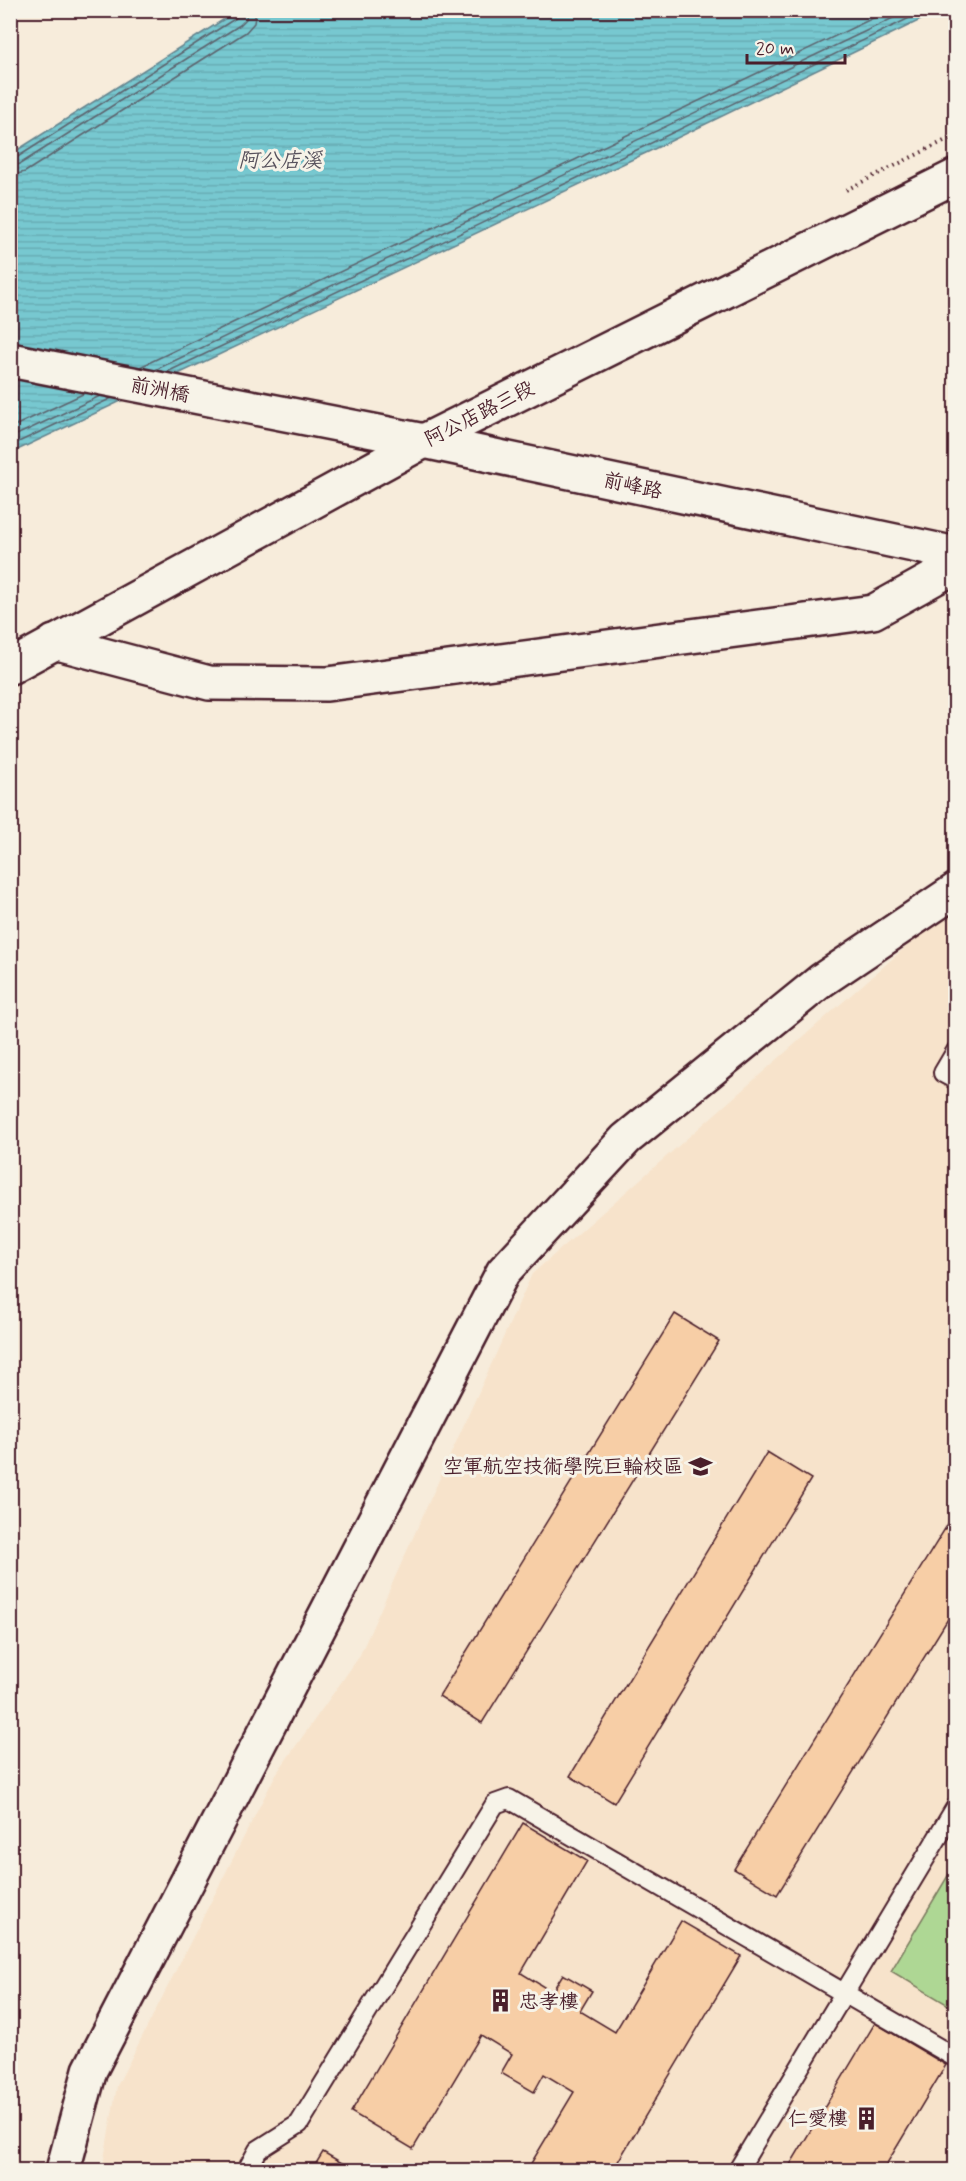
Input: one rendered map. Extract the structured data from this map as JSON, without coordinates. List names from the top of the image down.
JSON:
{
  "streets": {
    "street": ["前洲橋", "阿公店路三段", "前峰路"]
  },
  "crossings": [
    ["前洲橋", "前峰路"],
    ["阿公店路三段", "前峰路"]
  ],
  "water": ["阿公店溪"],
  "places": {
    "school or university": ["空軍航空技術學院巨輪校區"],
    "building": ["忠孝樓", "仁愛樓"]
  },
  "scale_bar": "20 m"
}
